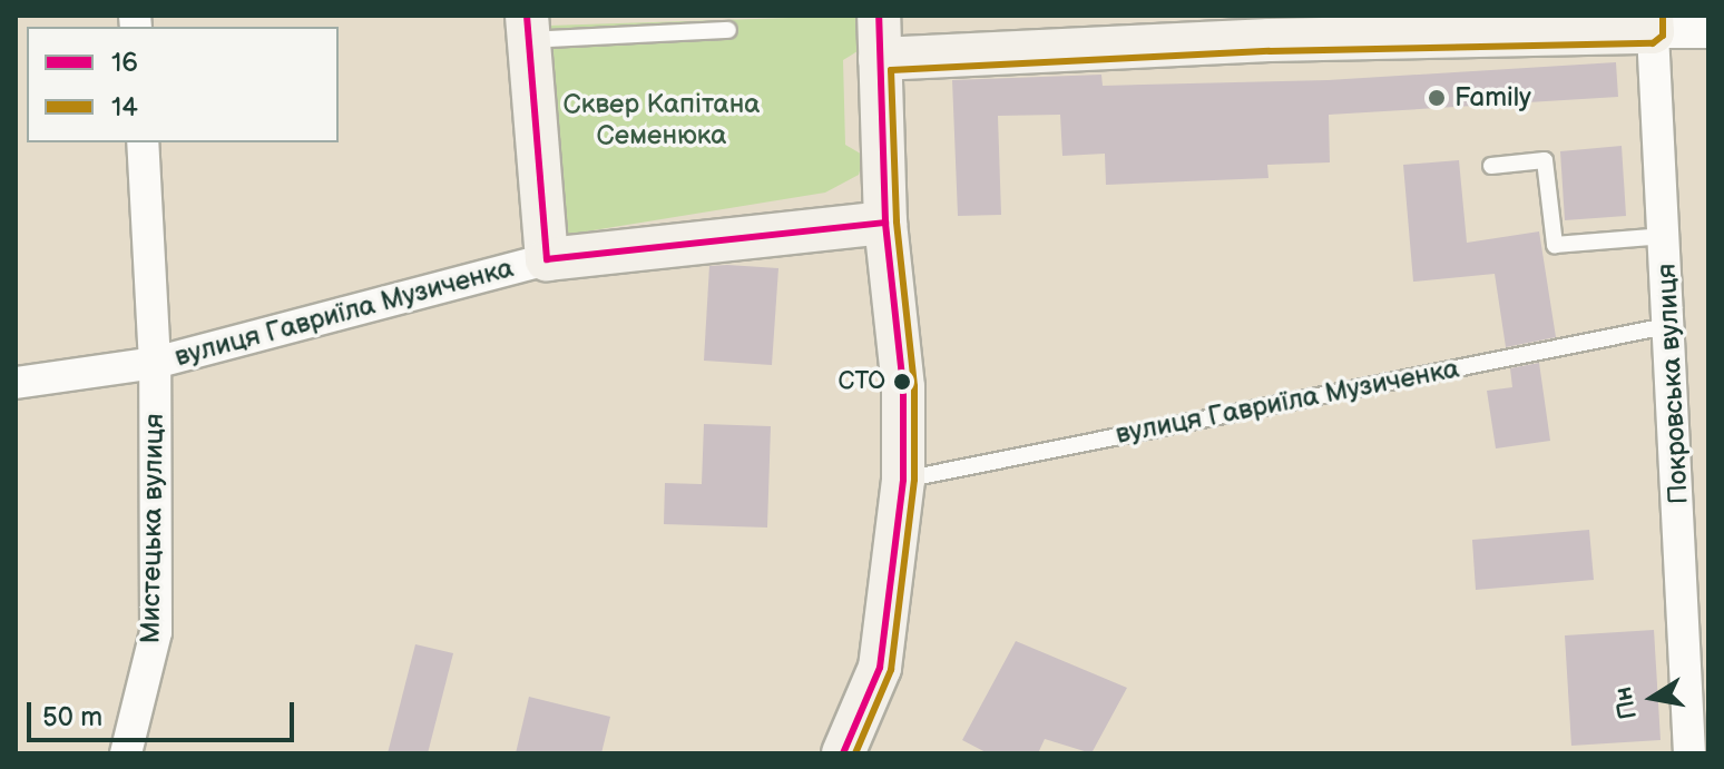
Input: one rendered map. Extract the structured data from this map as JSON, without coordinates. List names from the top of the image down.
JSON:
{
  "streets": {
    "main road": ["вулиця Гавриїла Музиченка"],
    "street": ["Покровська вулиця", "Мистецька вулиця"]
  },
  "crossings": [
    ["вулиця Гавриїла Музиченка", "Покровська вулиця"],
    ["вулиця Гавриїла Музиченка", "Мистецька вулиця"]
  ],
  "parks": ["Сквер Капітана Семенюка"],
  "places": ["Family", "СТО"],
  "lines": ["transit line 16", "transit line 14"],
  "legend": ["16", "14"],
  "scale_bar": "50 m",
  "north": "left"
}
